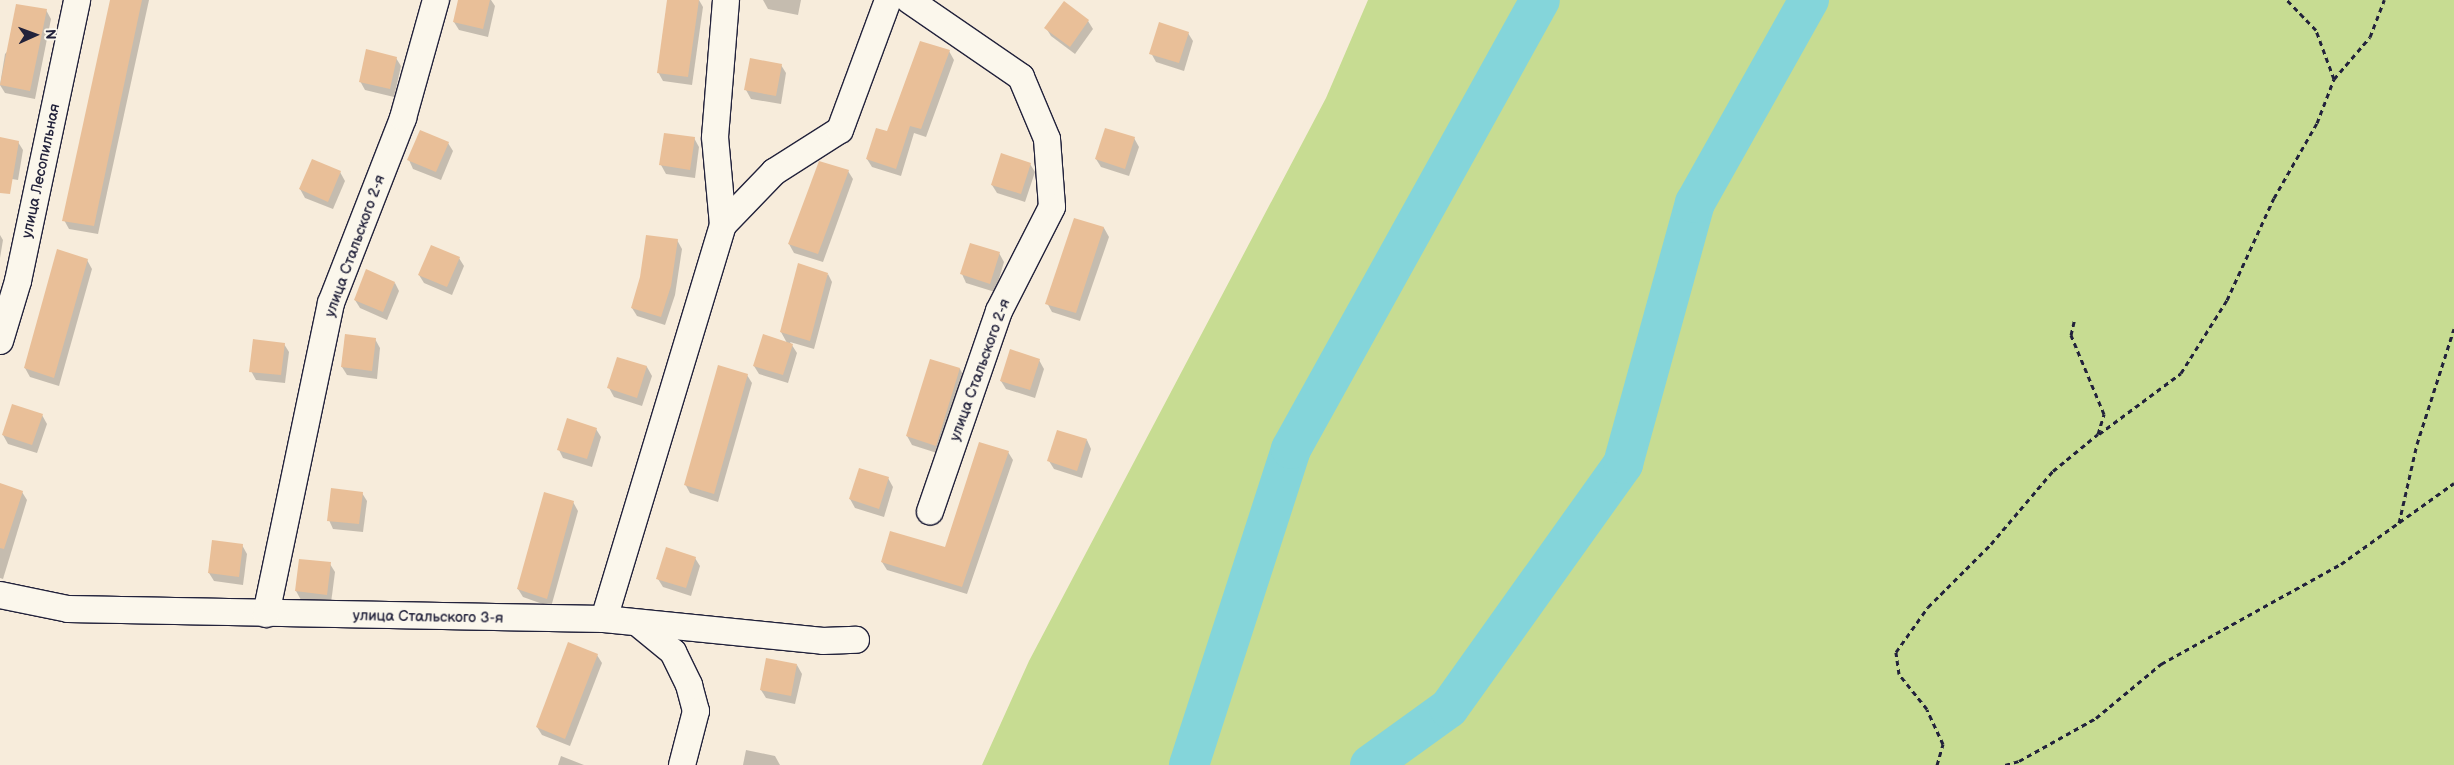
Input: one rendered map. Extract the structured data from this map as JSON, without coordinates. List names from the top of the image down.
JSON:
{
  "streets": {
    "street": ["улица Лесопильная", "улица Стальского 2-я", "улица Стальского 3-я"]
  },
  "crossings": [
    ["улица Стальского 2-я", "улица Стальского 3-я"]
  ],
  "north": "right"
}
